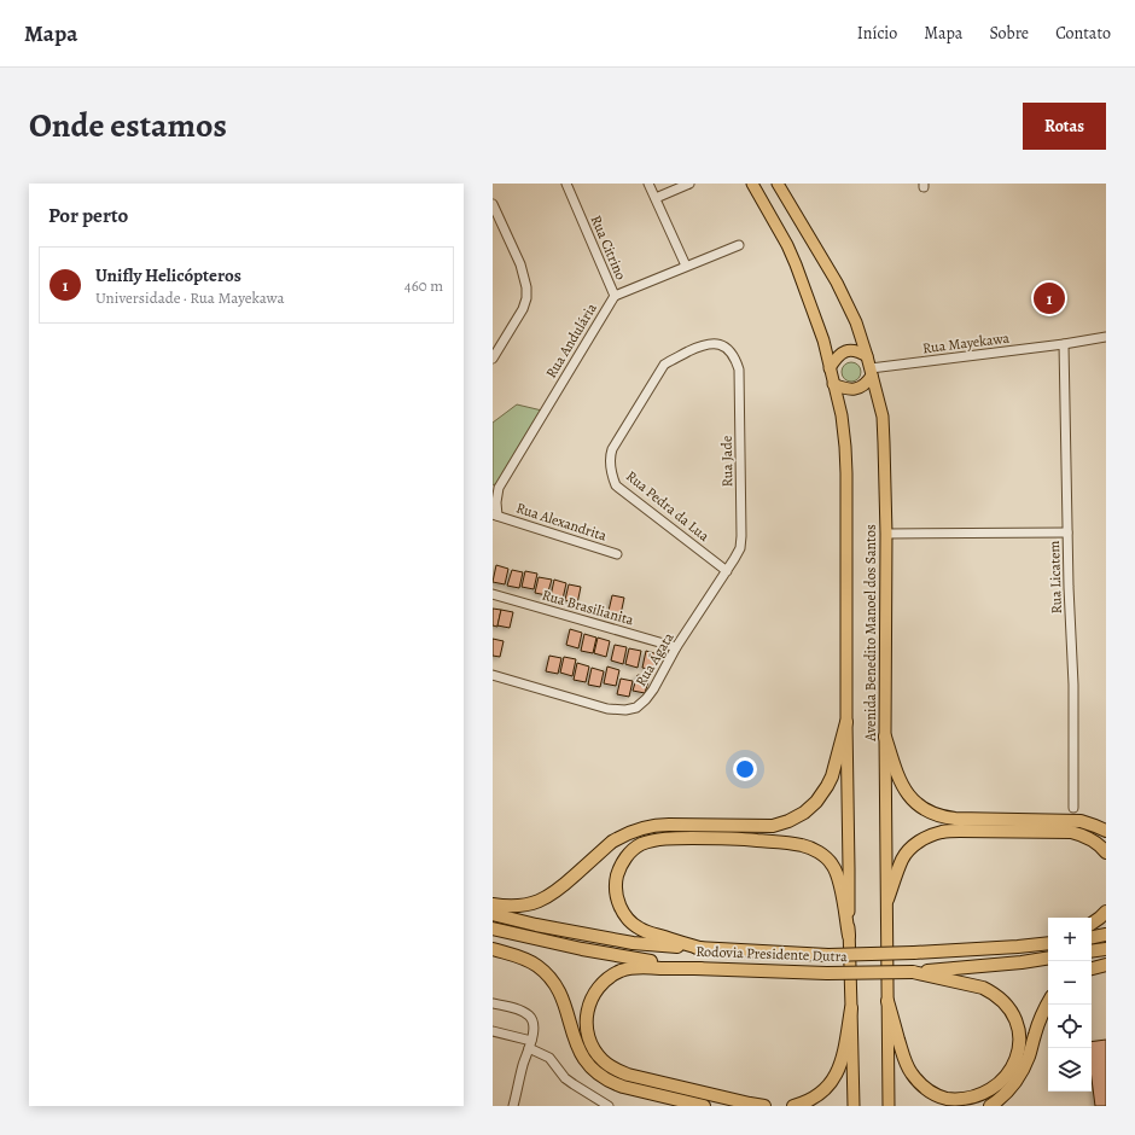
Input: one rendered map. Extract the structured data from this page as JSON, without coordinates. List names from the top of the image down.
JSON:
{
  "streets": {
    "highway": ["Rodovia Presidente Dutra"],
    "main road": ["Avenida Benedito Manoel dos Santos"],
    "street": [
      "Rua Citrino",
      "Rua Andulária",
      "Rua Mayekawa",
      "Rua Jade",
      "Rua Pedra da Lua",
      "Rua Alexandrita",
      "Rua Licatem",
      "Rua Brasilianita",
      "Rua Ágata"
    ]
  },
  "crossings": [
    ["Rua Citrino", "Rua Andulária"],
    ["Rua Andulária", "Rua Alexandrita"],
    ["Rua Mayekawa", "Rua Licatem"],
    ["Rua Mayekawa", "Avenida Benedito Manoel dos Santos"],
    ["Rua Jade", "Rua Pedra da Lua"],
    ["Rua Jade", "Rua Ágata"],
    ["Rua Pedra da Lua", "Rua Ágata"],
    ["Rua Brasilianita", "Rua Ágata"]
  ],
  "page": {
    "header": "Mapa",
    "nav": [
      "Início",
      "Mapa",
      "Sobre",
      "Contato"
    ],
    "title": "Onde estamos",
    "buttons": "Rotas",
    "heading": "Por perto",
    "list": [
      {
        "mark": "1",
        "name": "Unifly Helicópteros",
        "note": "Universidade · Rua Mayekawa",
        "value": "460 m"
      }
    ],
    "pins": "1",
    "map_buttons": ["+", "−"]
  }
}
